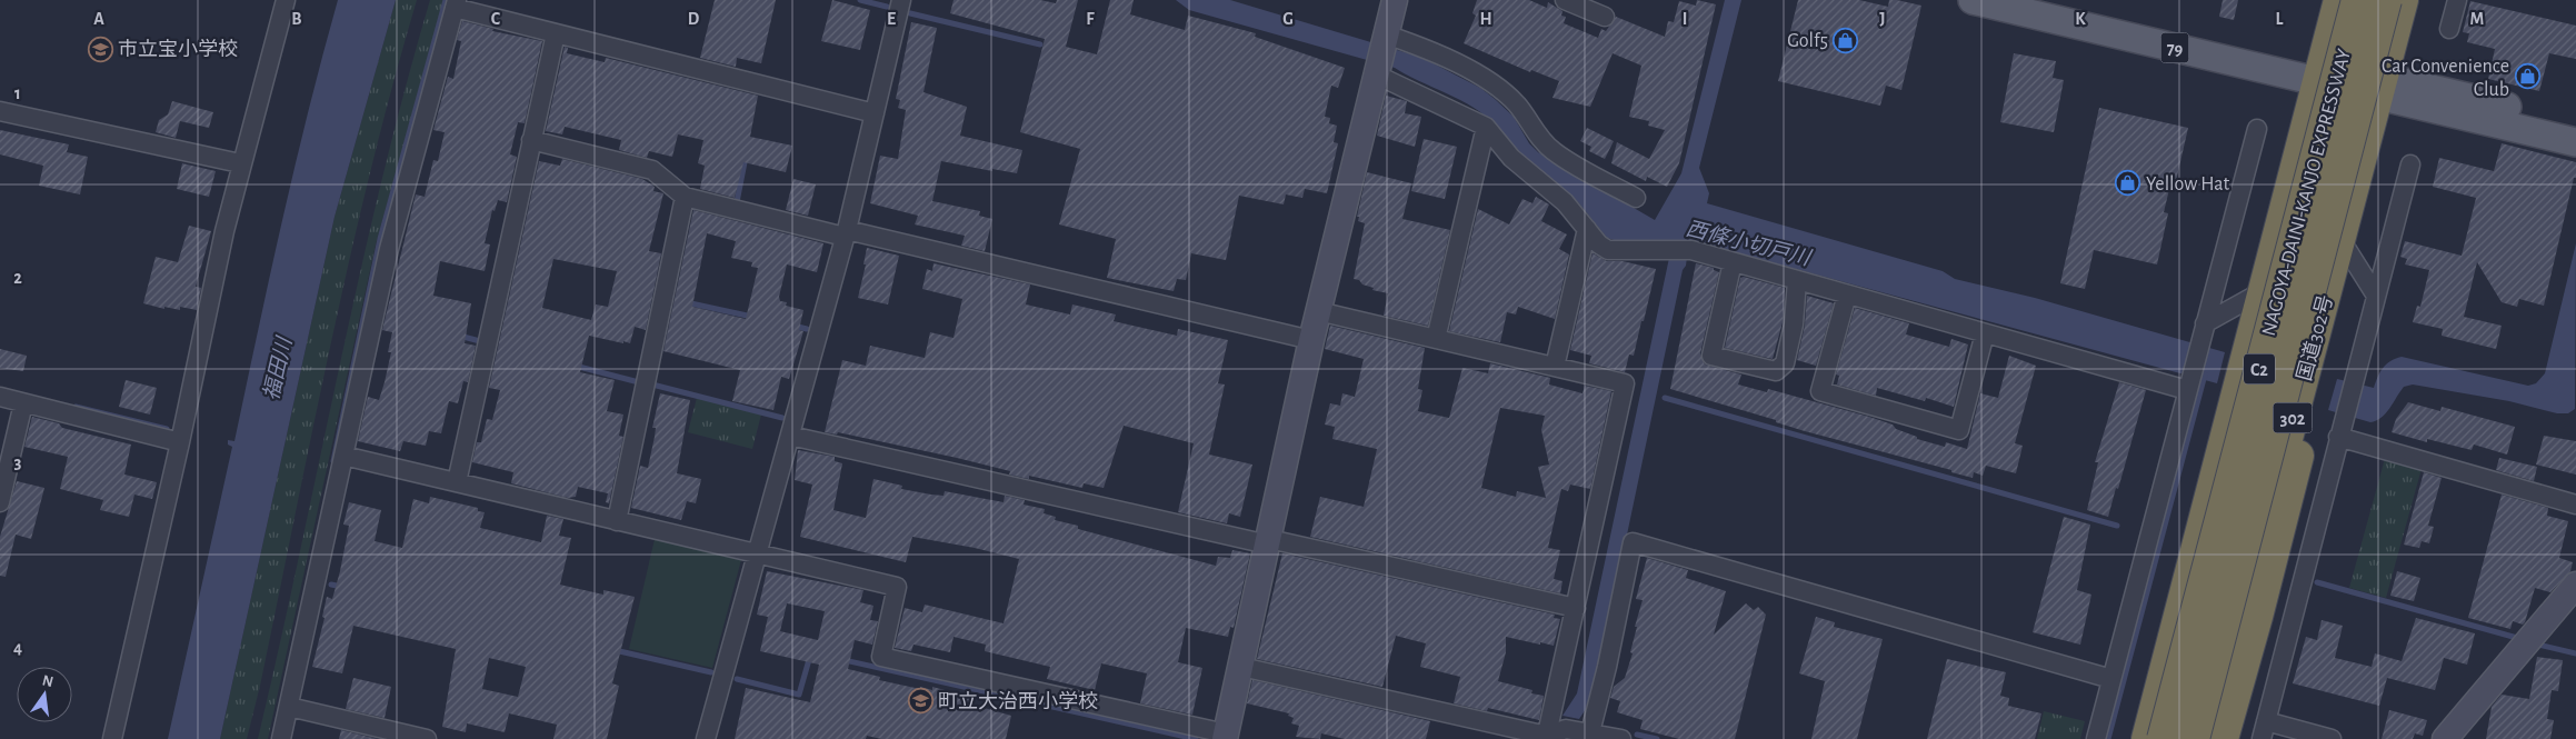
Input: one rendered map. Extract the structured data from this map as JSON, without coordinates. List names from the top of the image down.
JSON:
{
  "streets": {
    "highway": [
      "NAGOYA-DAINI-KANJO EXPRESSWAY",
      "国道302号",
      "C2",
      "302"
    ],
    "main road": ["79"]
  },
  "crossings": [
    ["79", "国道302号"]
  ],
  "water": ["西條小切戸川", "福田川"],
  "places": {
    "shop": ["Golf5", "Car Convenience Club", "Yellow Hat"],
    "school or university": ["市立宝小学校", "町立大治西小学校"]
  },
  "north": "top",
  "grid": {
    "columns": [
      "A",
      "B",
      "C",
      "D",
      "E",
      "F",
      "G",
      "H",
      "I",
      "J",
      "K",
      "L",
      "M"
    ],
    "rows": [
      "1",
      "2",
      "3",
      "4"
    ]
  }
}
